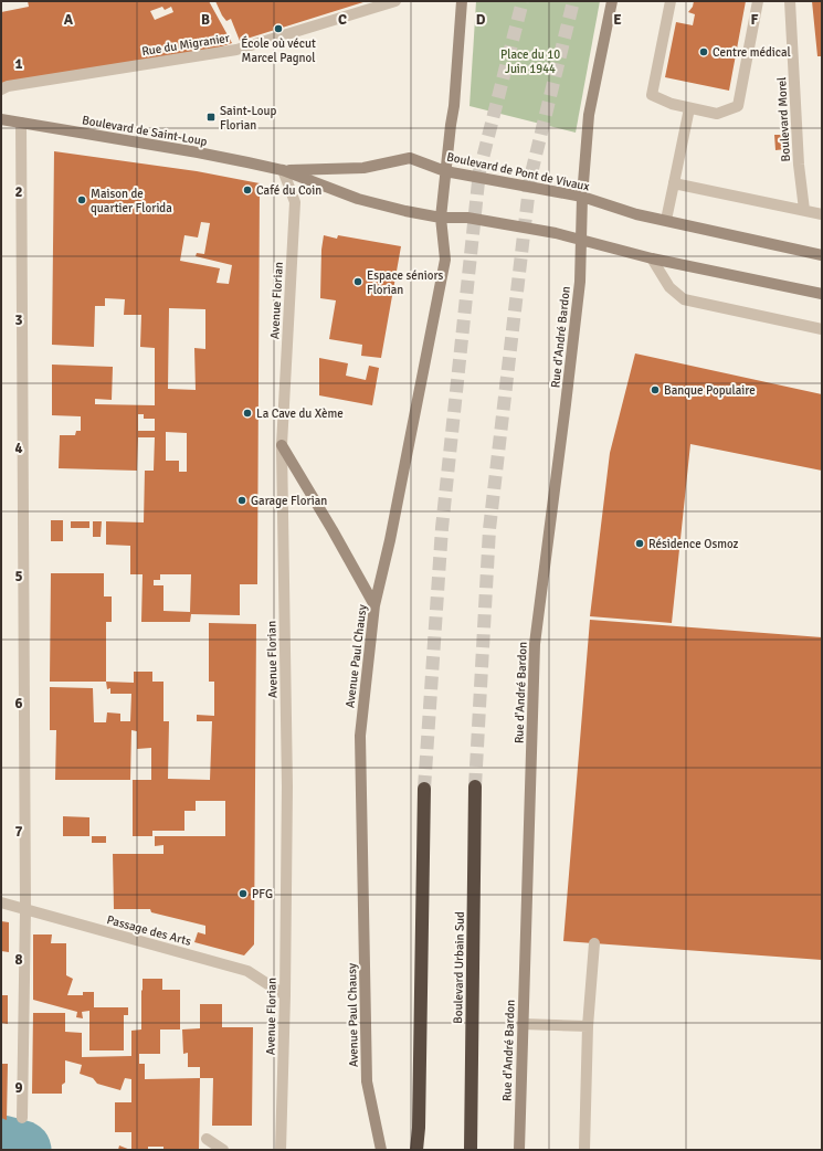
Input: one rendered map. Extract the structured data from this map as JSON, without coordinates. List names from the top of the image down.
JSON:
{
  "streets": {
    "highway": ["Boulevard Urbain Sud"],
    "main road": [
      "Boulevard de Saint-Loup",
      "Boulevard de Pont de Vivaux",
      "Rue d'André Bardon",
      "Avenue Paul Chausy"
    ],
    "street": [
      "Rue du Migranier",
      "Boulevard Morel",
      "Avenue Florian",
      "Passage des Arts"
    ]
  },
  "crossings": [
    ["Boulevard de Saint-Loup", "Boulevard de Pont de Vivaux"],
    ["Boulevard de Saint-Loup", "Avenue Florian"],
    ["Boulevard de Pont de Vivaux", "Avenue Florian"],
    ["Boulevard de Pont de Vivaux", "Rue d'André Bardon"],
    ["Boulevard de Pont de Vivaux", "Avenue Paul Chausy"],
    ["Avenue Florian", "Passage des Arts"]
  ],
  "parks": ["Place du 10 Juin 1944"],
  "places": {
    "other": [
      "École où vécut Marcel Pagnol",
      "Centre médical",
      "Café du Coin",
      "Maison de quartier Florida",
      "Espace séniors Florian",
      "Banque Populaire",
      "La Cave du Xème",
      "Garage Florian",
      "Résidence Osmoz",
      "PFG"
    ],
    "transit": ["Saint-Loup Florian"]
  },
  "grid": {
    "columns": [
      "A",
      "B",
      "C",
      "D",
      "E",
      "F"
    ],
    "rows": [
      "1",
      "2",
      "3",
      "4",
      "5",
      "6",
      "7",
      "8",
      "9"
    ]
  }
}
